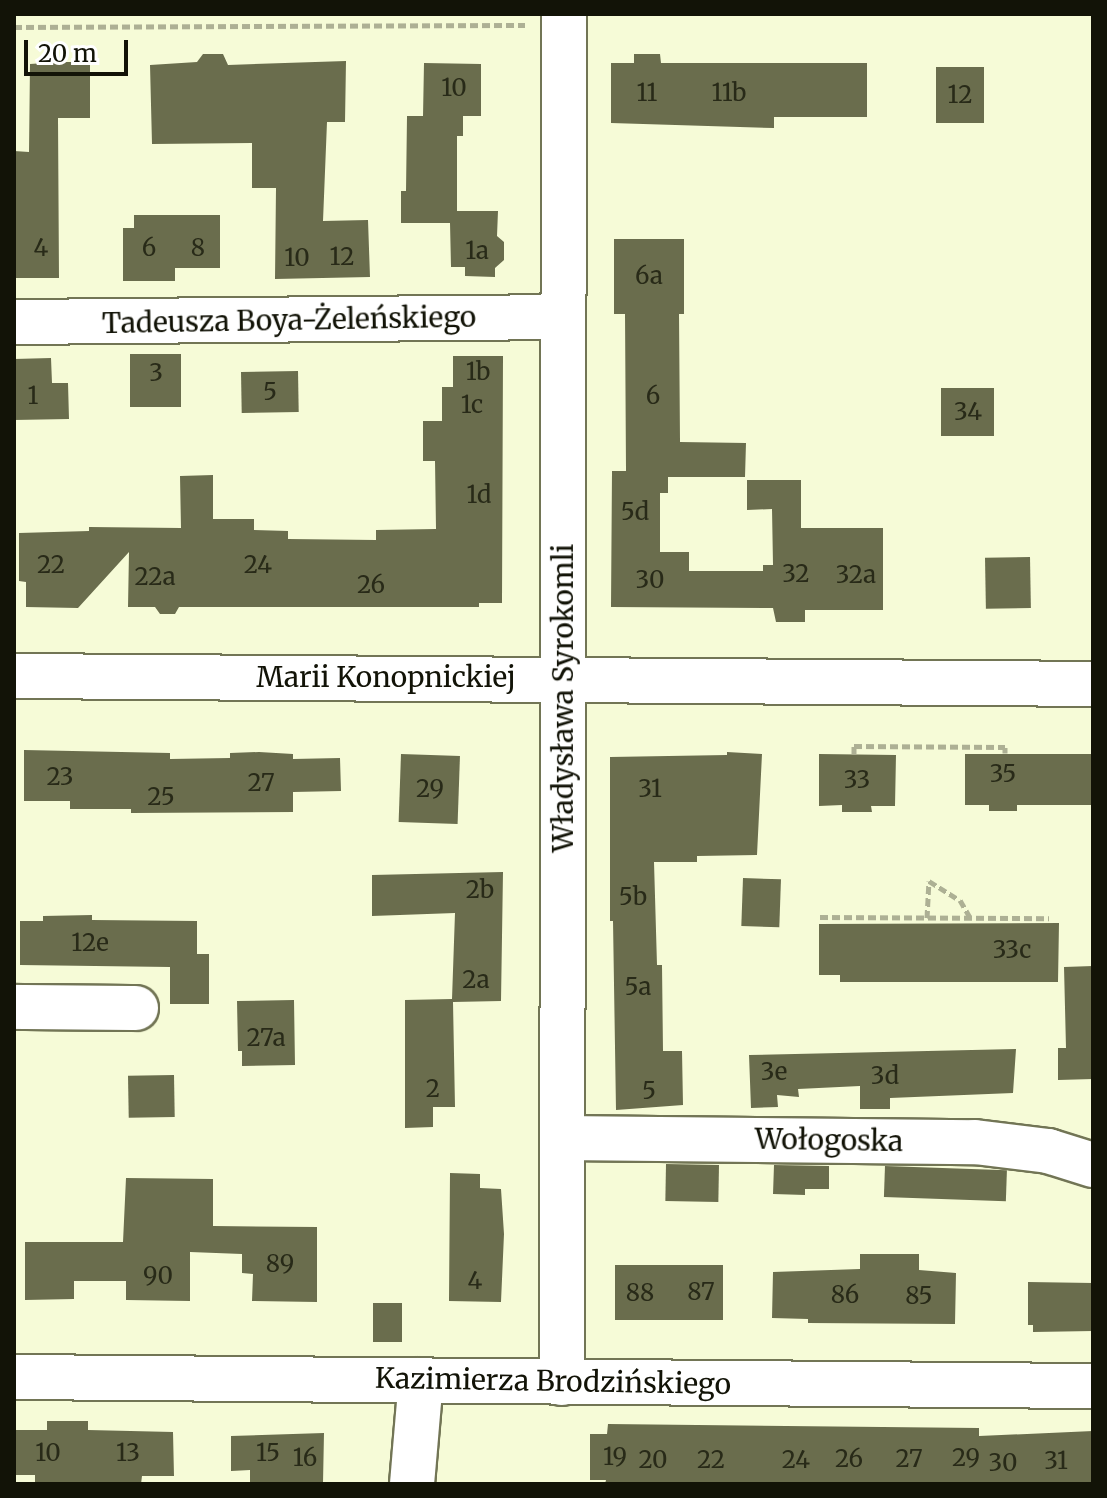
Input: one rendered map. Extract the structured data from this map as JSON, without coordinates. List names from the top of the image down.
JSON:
{
  "streets": {
    "street": [
      "Tadeusza Boya-Żeleńskiego",
      "Marii Konopnickiej",
      "Władysława Syrokomli",
      "Wołogoska",
      "Kazimierza Brodzińskiego"
    ]
  },
  "crossings": [
    ["Tadeusza Boya-Żeleńskiego", "Władysława Syrokomli"],
    ["Marii Konopnickiej", "Władysława Syrokomli"],
    ["Władysława Syrokomli", "Wołogoska"],
    ["Władysława Syrokomli", "Kazimierza Brodzińskiego"]
  ],
  "house_numbers": [
    "10",
    "11",
    "11b",
    "12",
    "4",
    "6",
    "8",
    "1a",
    "12",
    "10",
    "6a",
    "1b",
    "3",
    "5",
    "1",
    "6",
    "1c",
    "34",
    "1d",
    "5d",
    "22",
    "24",
    "32",
    "32a",
    "22a",
    "30",
    "26",
    "35",
    "23",
    "33",
    "27",
    "29",
    "31",
    "25",
    "2b",
    "5b",
    "12e",
    "33c",
    "2a",
    "5a",
    "27a",
    "3e",
    "3d",
    "2",
    "5",
    "89",
    "90",
    "4",
    "87",
    "88",
    "86",
    "85",
    "10",
    "13",
    "15",
    "19",
    "16",
    "29",
    "26",
    "27",
    "20",
    "22",
    "24",
    "31",
    "30"
  ],
  "scale_bar": "20 m"
}
